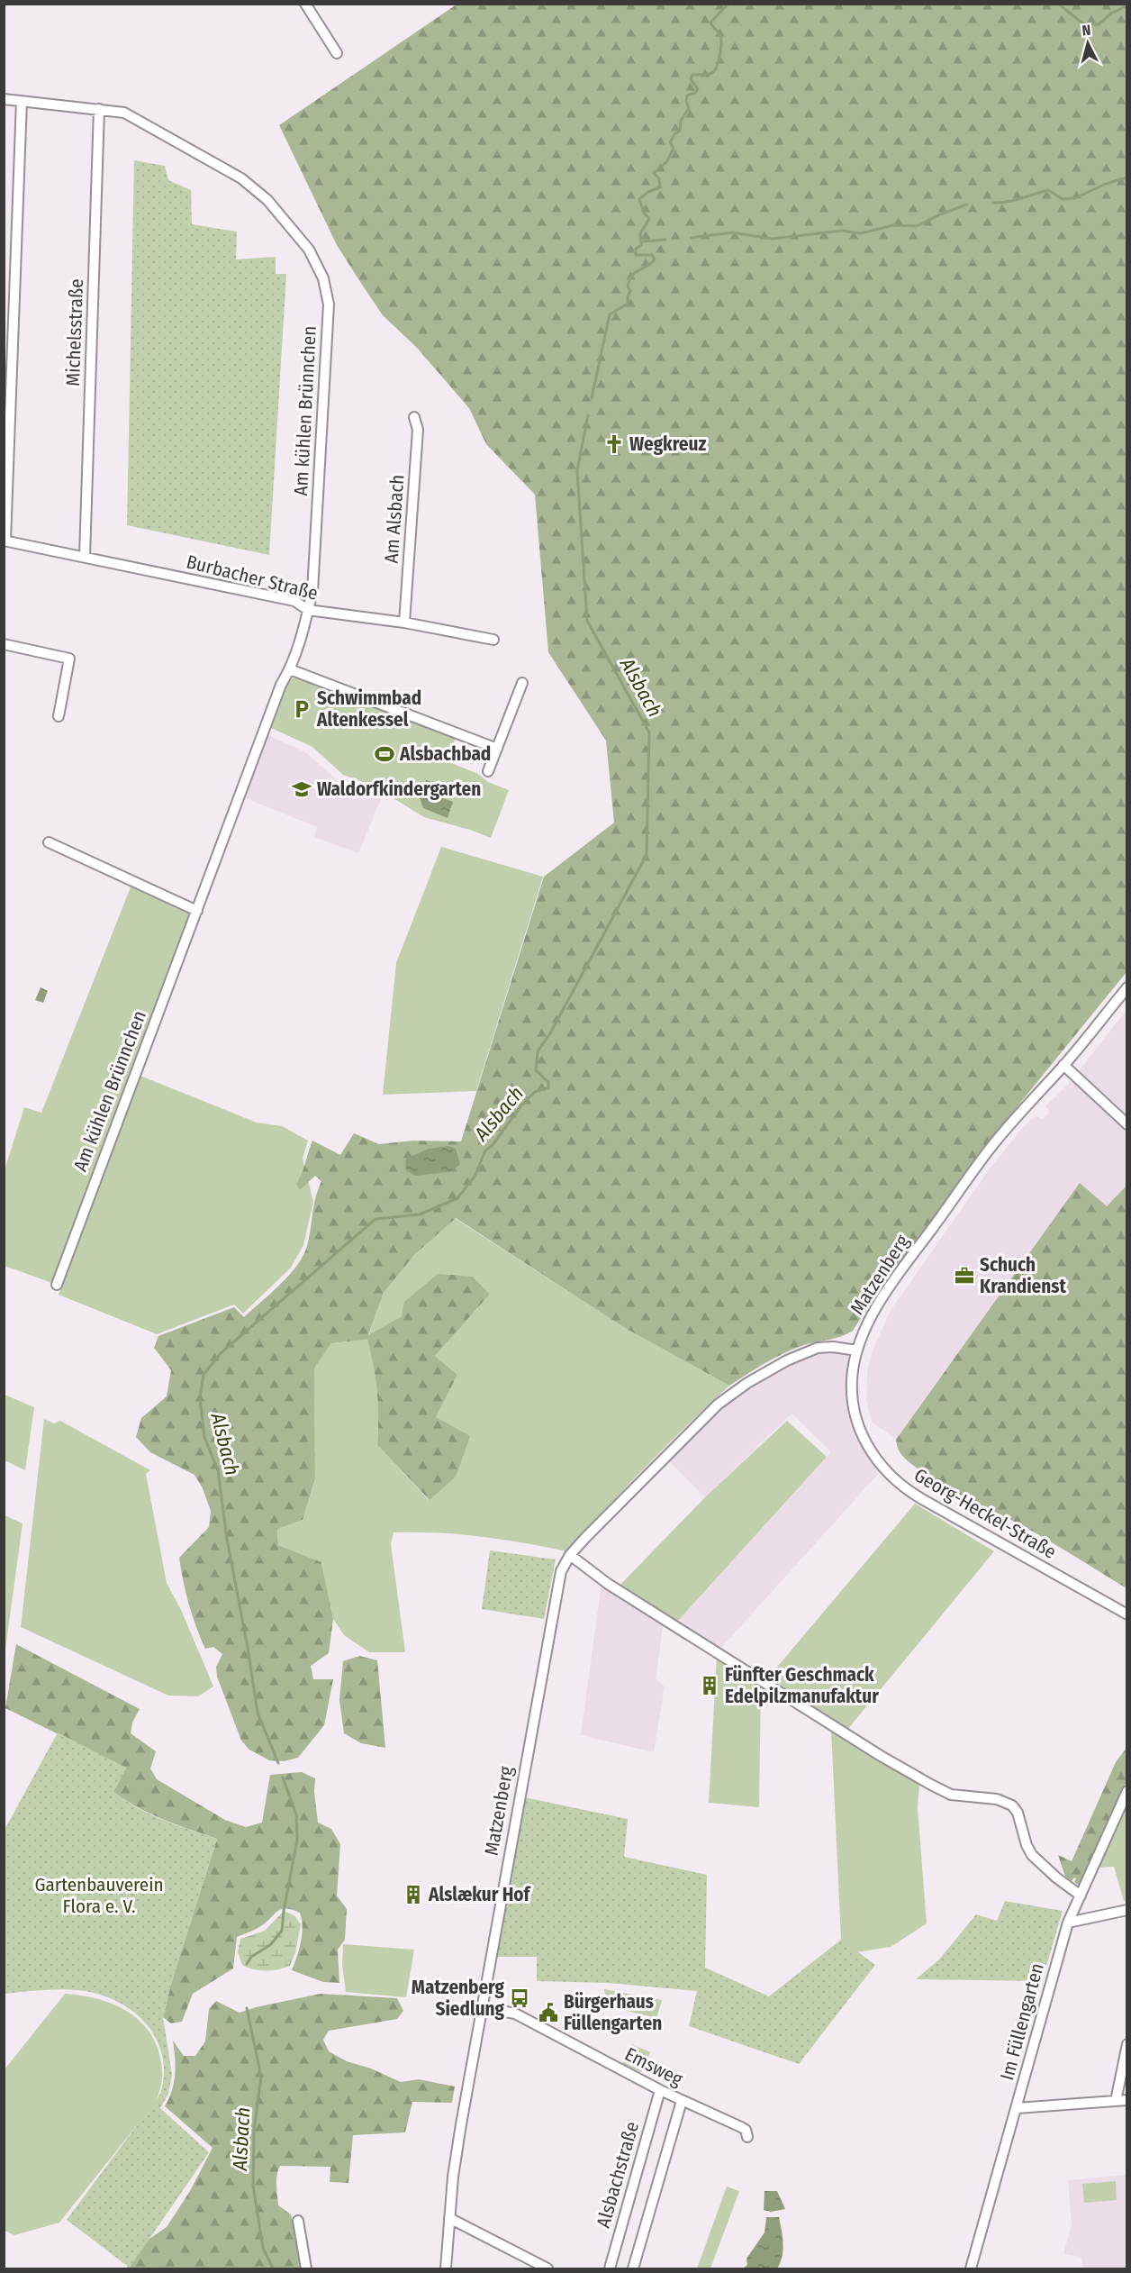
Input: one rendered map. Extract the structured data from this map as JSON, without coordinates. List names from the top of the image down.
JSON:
{
  "streets": {
    "street": [
      "Michelsstraße",
      "Am kühlen Brünnchen",
      "Am Alsbach",
      "Burbacher Straße",
      "Matzenberg",
      "Georg-Heckel-Straße",
      "Im Füllengarten",
      "Emsweg",
      "Alsbachstraße"
    ]
  },
  "crossings": [
    ["Michelsstraße", "Am kühlen Brünnchen"],
    ["Michelsstraße", "Burbacher Straße"],
    ["Am kühlen Brünnchen", "Burbacher Straße"],
    ["Am Alsbach", "Burbacher Straße"],
    ["Matzenberg", "Georg-Heckel-Straße"],
    ["Matzenberg", "Emsweg"],
    ["Emsweg", "Alsbachstraße"]
  ],
  "water": ["Alsbach"],
  "parks": ["Gartenbauverein Flora e. V."],
  "places": {
    "church": ["Wegkreuz"],
    "parking": ["Schwimmbad Altenkessel"],
    "sports": ["Alsbachbad"],
    "school or university": ["Waldorfkindergarten"],
    "office": ["Schuch Krandienst"],
    "building": ["Fünfter Geschmack Edelpilzmanufaktur", "Alslækur Hof"],
    "bus stop": ["Matzenberg Siedlung"],
    "public building": ["Bürgerhaus Füllengarten"]
  },
  "north": "top"
}
